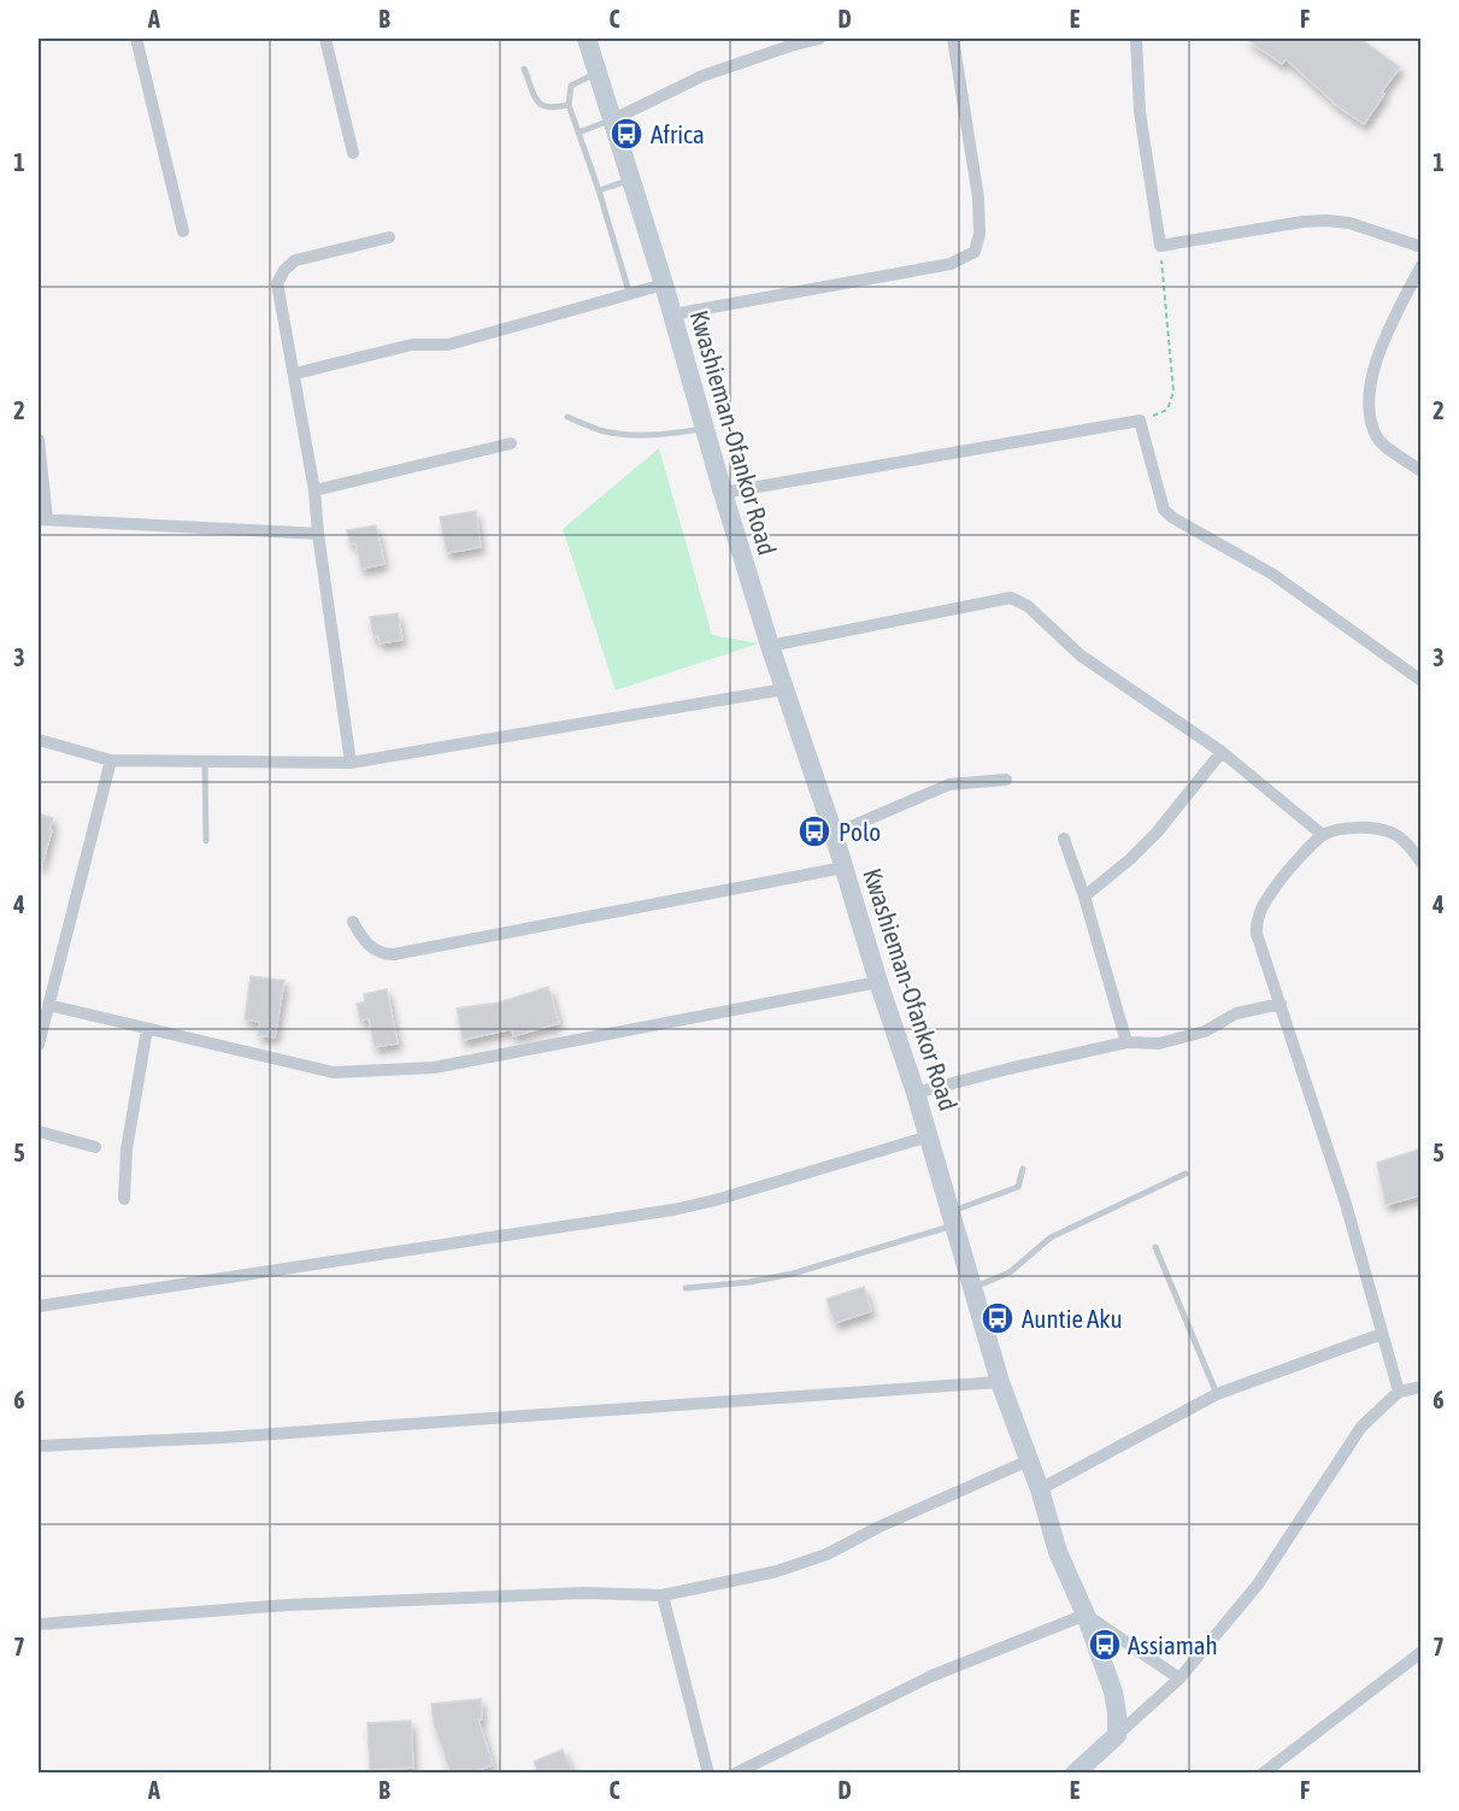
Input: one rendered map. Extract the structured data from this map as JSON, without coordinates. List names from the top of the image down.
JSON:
{
  "streets": {
    "main road": ["Kwashieman-Ofankor Road"]
  },
  "places": {
    "bus stop": [
      "Africa",
      "Polo",
      "Auntie Aku",
      "Assiamah"
    ]
  },
  "grid": {
    "columns": [
      "A",
      "B",
      "C",
      "D",
      "E",
      "F"
    ],
    "rows": [
      "1",
      "2",
      "3",
      "4",
      "5",
      "6",
      "7"
    ]
  }
}
